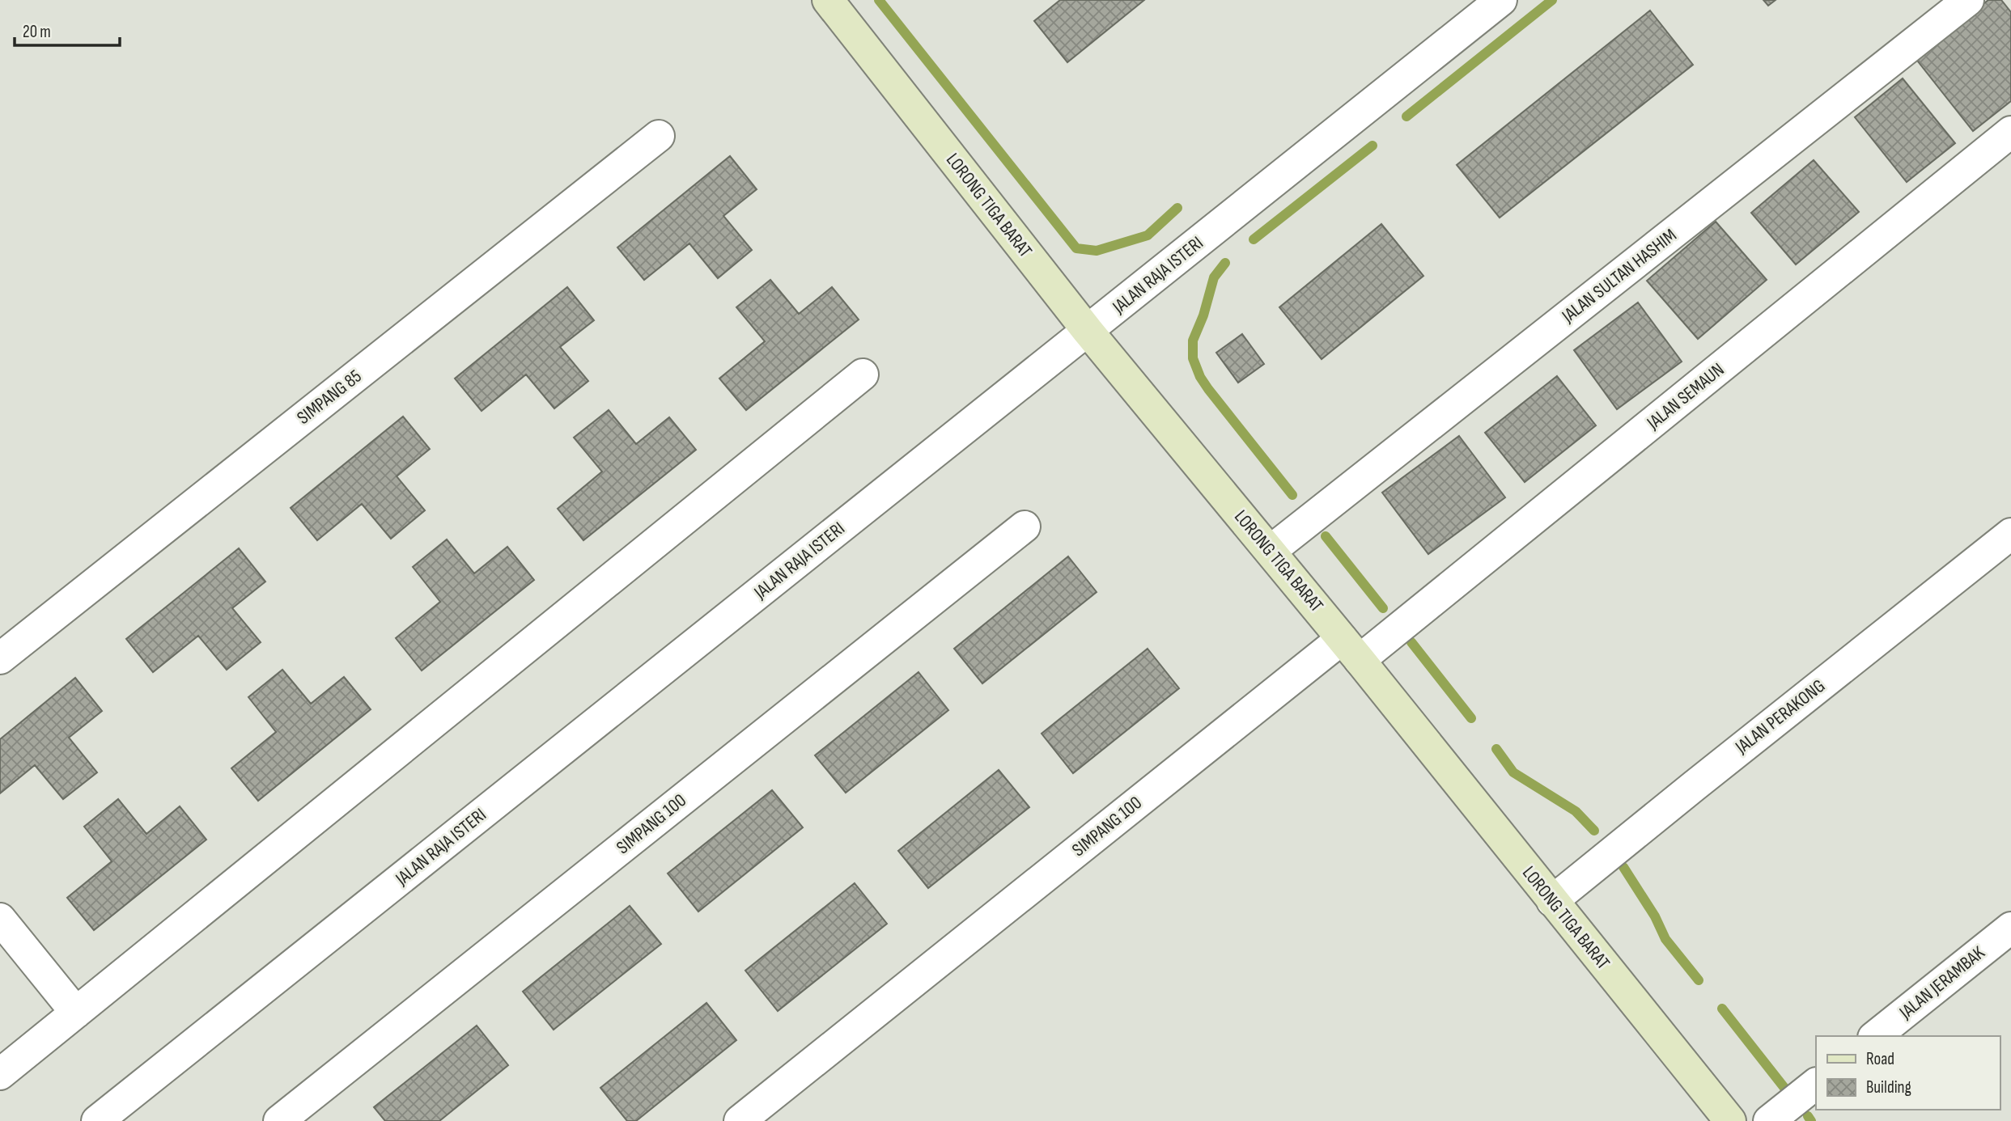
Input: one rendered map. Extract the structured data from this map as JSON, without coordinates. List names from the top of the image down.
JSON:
{
  "streets": {
    "main road": ["LORONG TIGA BARAT"],
    "street": [
      "JALAN RAJA ISTERI",
      "JALAN SULTAN HASHIM",
      "JALAN SEMAUN",
      "SIMPANG 85",
      "JALAN PERAKONG",
      "SIMPANG 100",
      "JALAN JERAMBAK"
    ]
  },
  "crossings": [
    ["LORONG TIGA BARAT", "JALAN RAJA ISTERI"],
    ["LORONG TIGA BARAT", "JALAN SULTAN HASHIM"],
    ["LORONG TIGA BARAT", "JALAN SEMAUN"],
    ["LORONG TIGA BARAT", "JALAN PERAKONG"],
    ["LORONG TIGA BARAT", "SIMPANG 100"],
    ["JALAN SEMAUN", "SIMPANG 100"]
  ],
  "legend": ["Road", "Building"],
  "scale_bar": "20 m"
}
